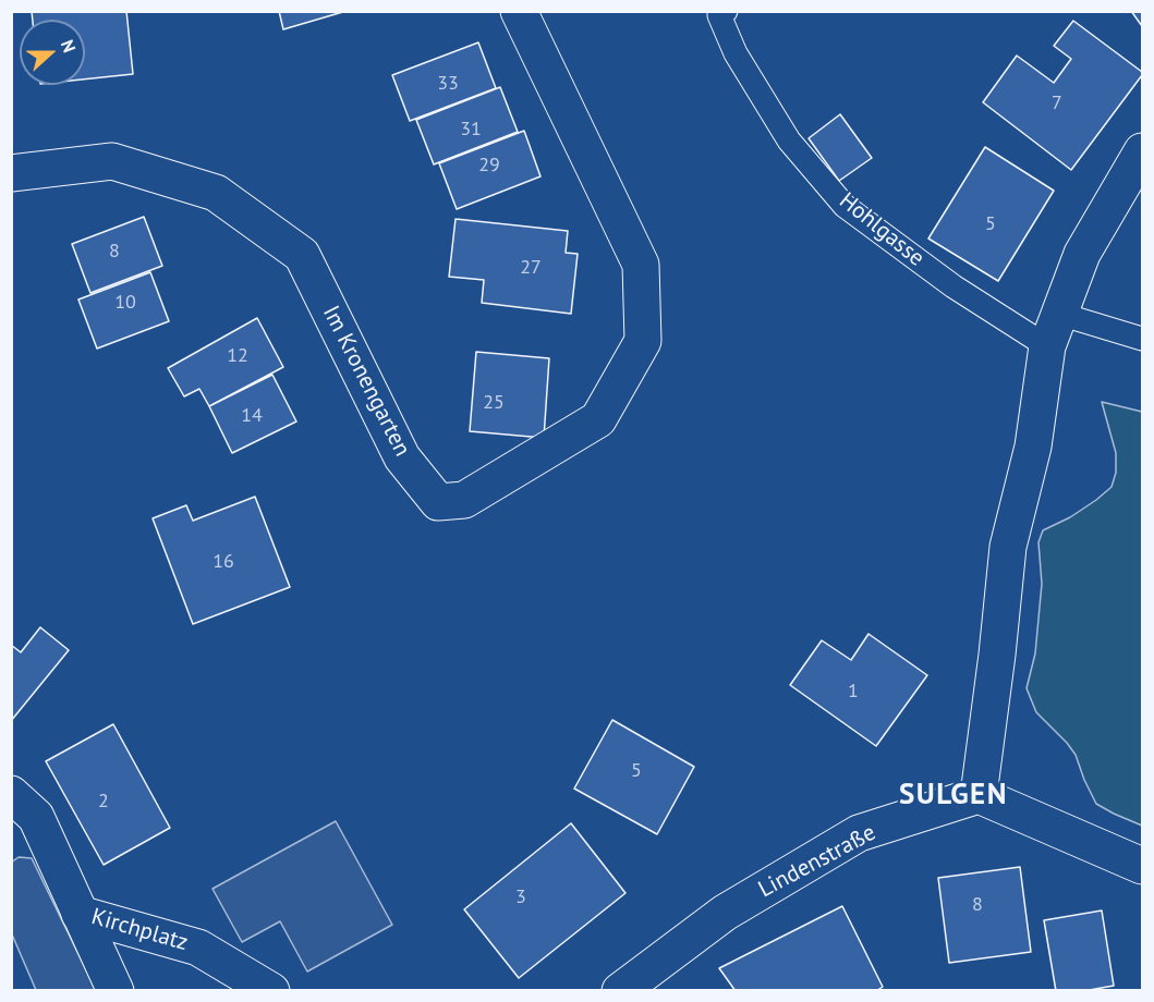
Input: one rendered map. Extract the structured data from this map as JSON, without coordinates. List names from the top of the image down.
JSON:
{
  "streets": {
    "street": ["Im Kronengarten", "Lindenstraße", "Kirchplatz"],
    "lane": ["Hohlgasse"]
  },
  "districts": ["SULGEN"],
  "house_numbers": [
    "33",
    "7",
    "31",
    "29",
    "5",
    "8",
    "27",
    "10",
    "12",
    "25",
    "14",
    "16",
    "1",
    "5",
    "2",
    "3",
    "8"
  ],
  "north": "right"
}
